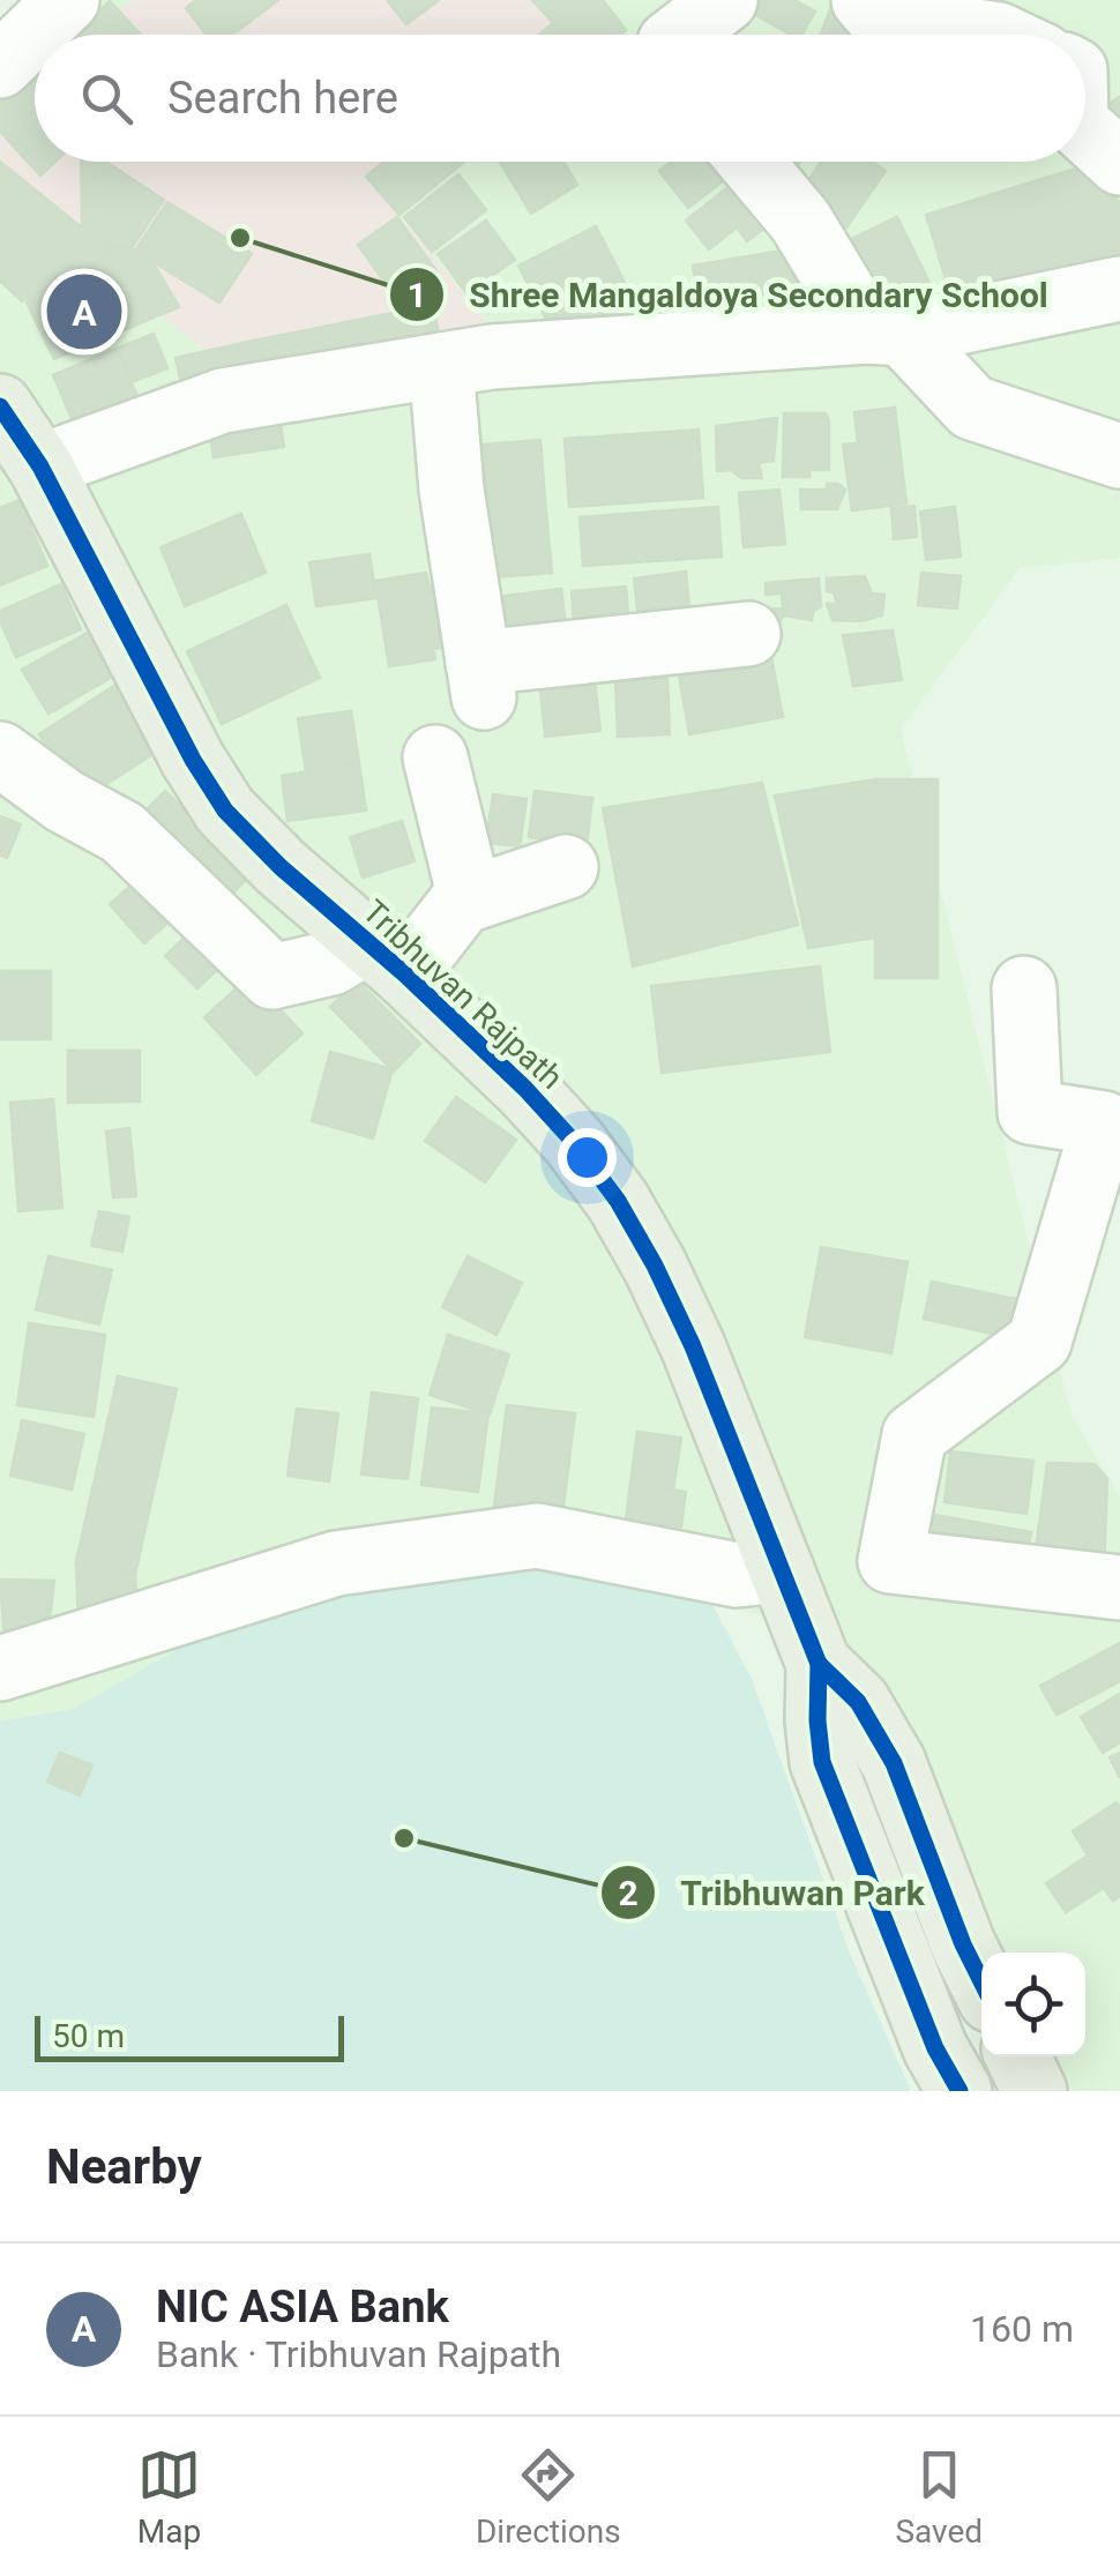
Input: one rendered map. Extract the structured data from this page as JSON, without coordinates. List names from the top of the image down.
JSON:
{
  "streets": {
    "highway": ["Tribhuvan Rajpath"]
  },
  "places": ["Shree Mangaldoya Secondary School", "Tribhuwan Park"],
  "scale_bar": "50 m",
  "page": {
    "search": "Search here",
    "pins": "A",
    "scale": "50 m",
    "heading": "Nearby",
    "list": [
      {
        "mark": "A",
        "name": "NIC ASIA Bank",
        "note": "Bank · Tribhuvan Rajpath",
        "value": "160 m"
      }
    ],
    "nav": ["Map", "Directions", "Saved"]
  }
}
